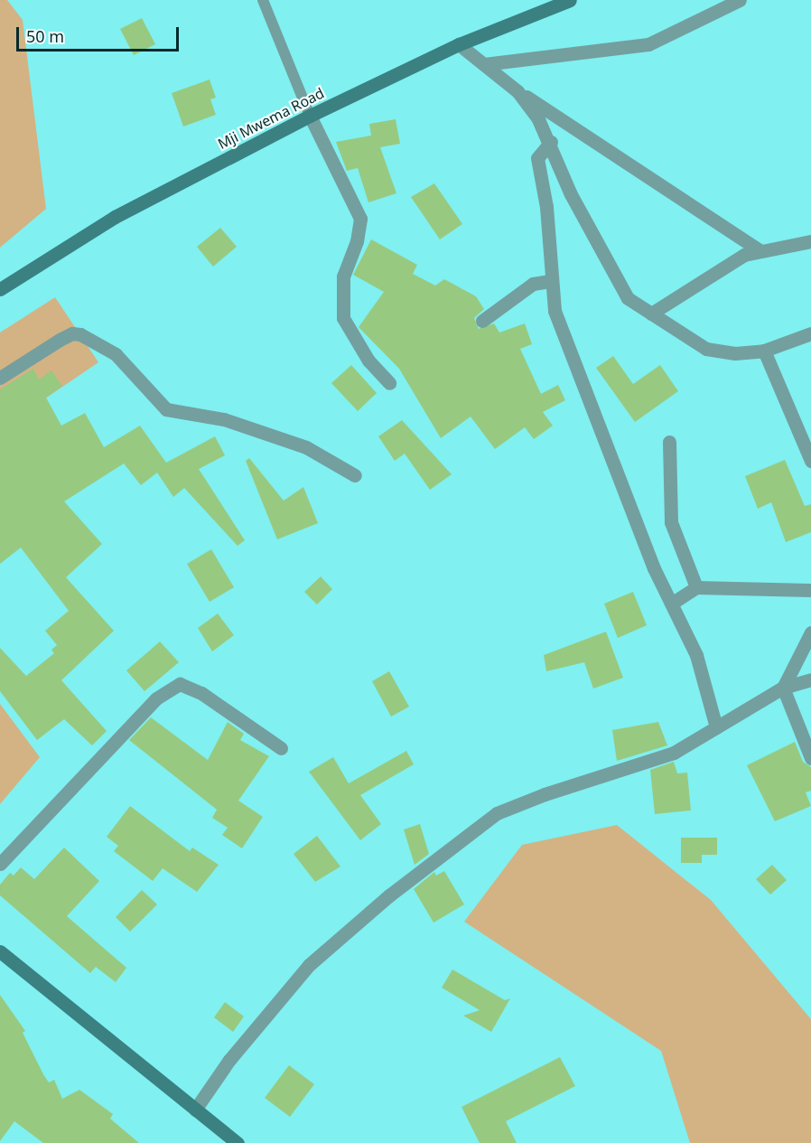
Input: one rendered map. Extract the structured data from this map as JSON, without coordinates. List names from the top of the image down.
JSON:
{
  "streets": {
    "main road": ["Mji Mwema Road"]
  },
  "scale_bar": "50 m"
}
